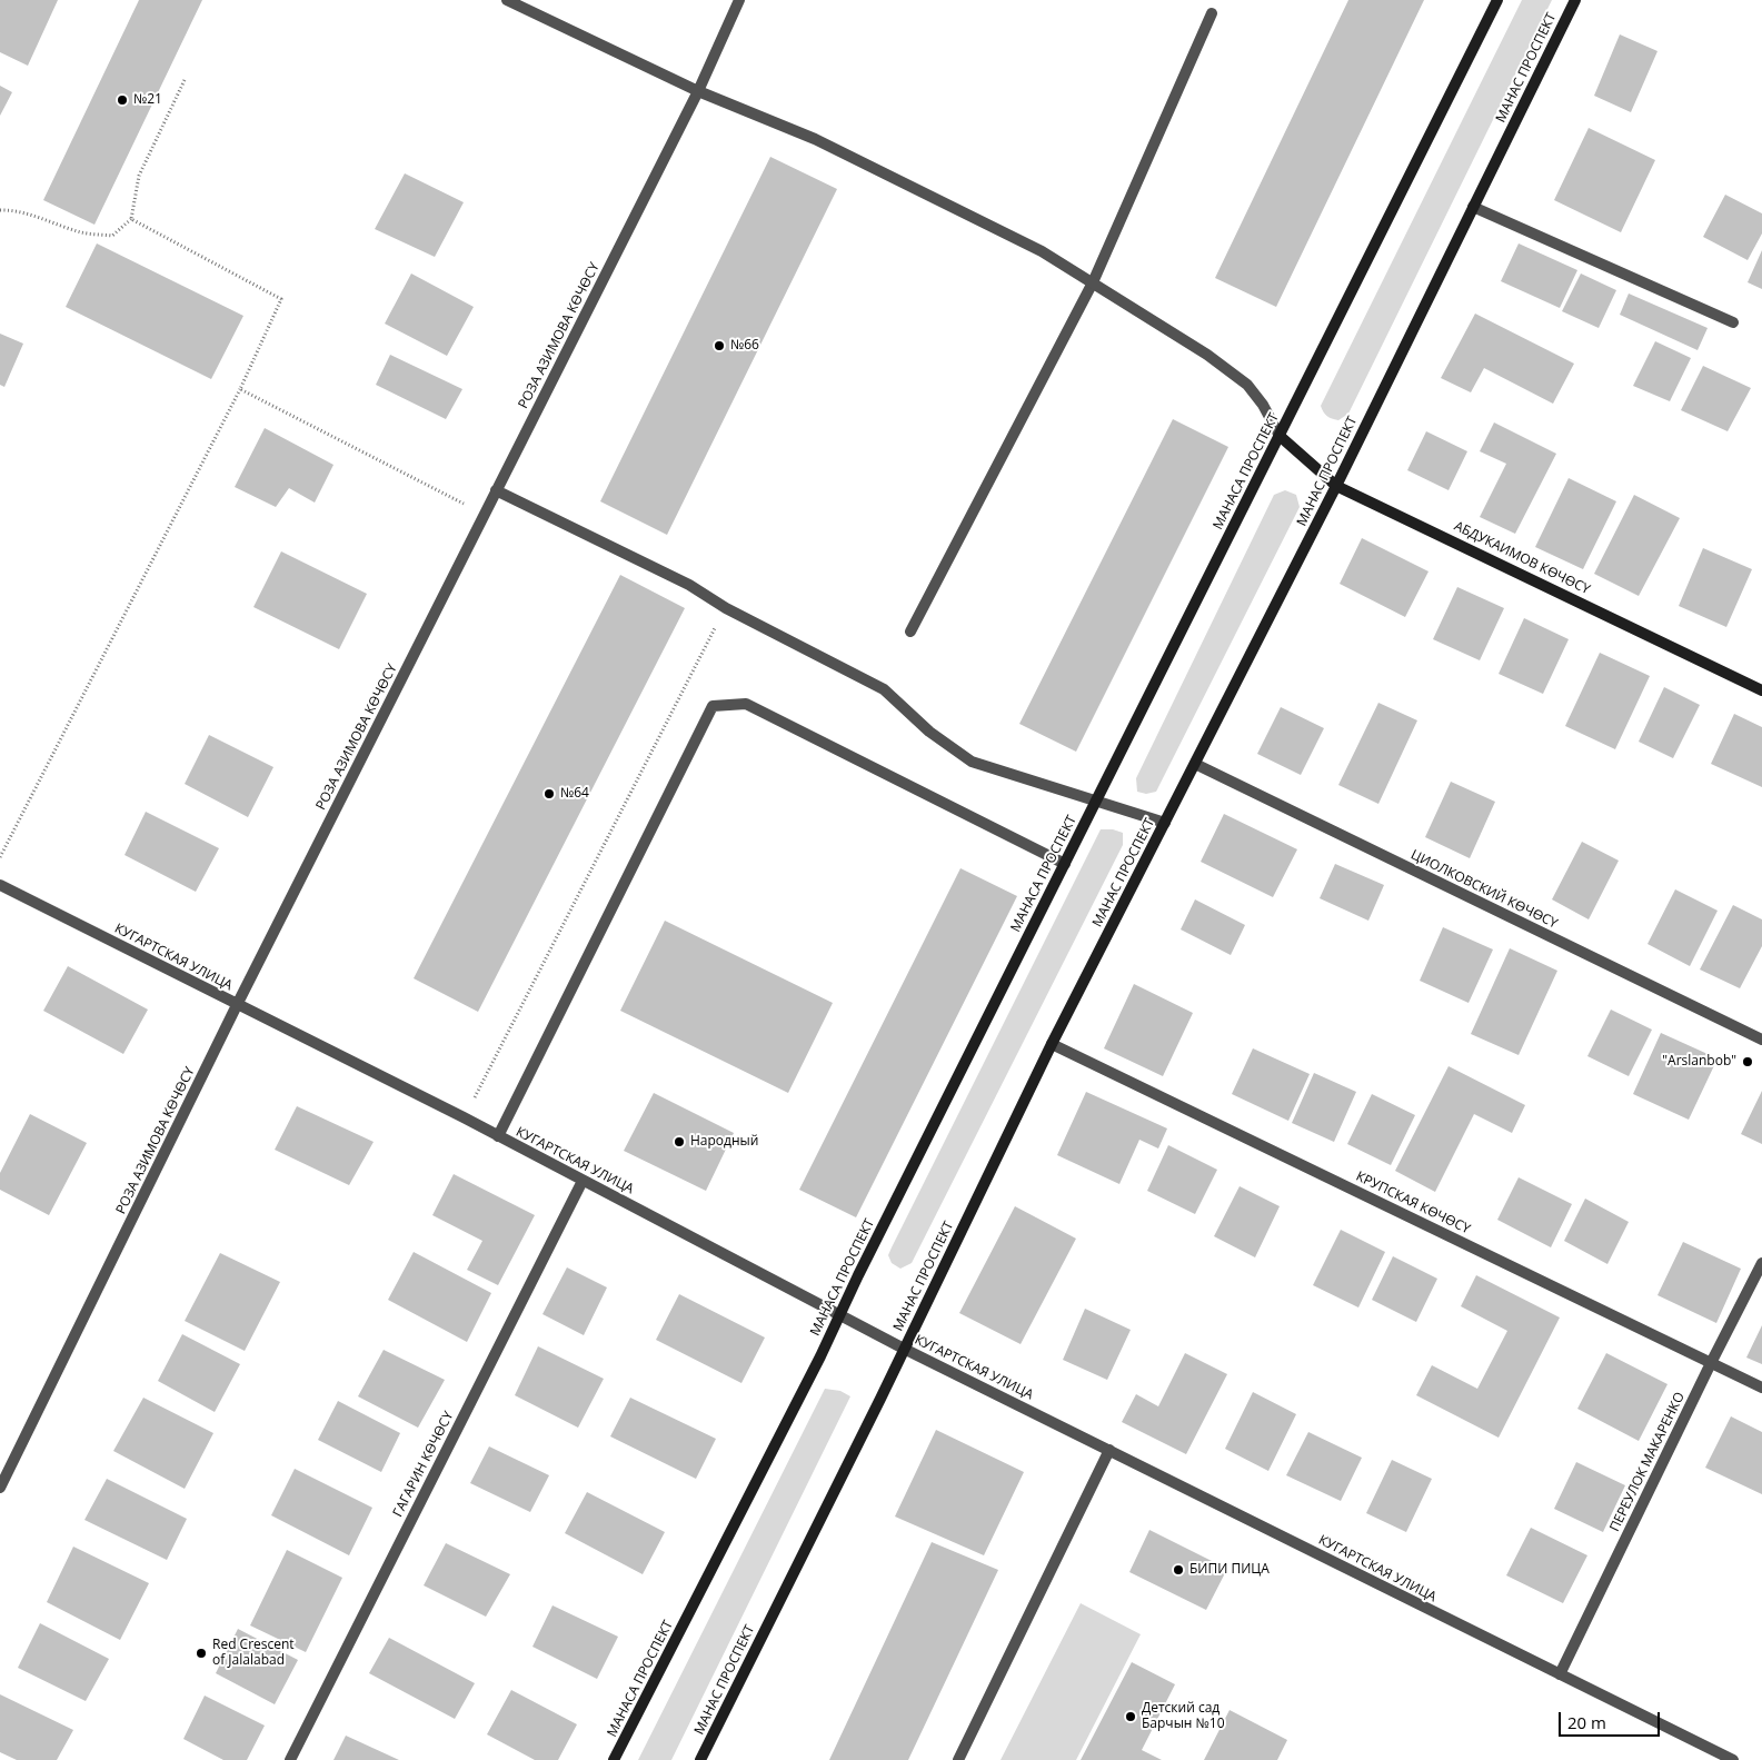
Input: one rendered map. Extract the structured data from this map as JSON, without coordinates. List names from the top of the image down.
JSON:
{
  "streets": {
    "main road": ["МАНАС ПРОСПЕКТ", "МАНАСА ПРОСПЕКТ", "АБДУКАИМОВ КӨЧӨСҮ"],
    "street": [
      "РОЗА АЗИМОВА КӨЧӨСҮ",
      "ЦИОЛКОВСКИЙ КӨЧӨСҮ",
      "КУГАРТСКАЯ УЛИЦА",
      "КРУПСКАЯ КӨЧӨСҮ",
      "ПЕРЕУЛОК МАКАРЕНКО",
      "ГАГАРИН КӨЧӨСҮ"
    ]
  },
  "crossings": [
    ["МАНАС ПРОСПЕКТ", "АБДУКАИМОВ КӨЧӨСҮ"],
    ["МАНАС ПРОСПЕКТ", "ЦИОЛКОВСКИЙ КӨЧӨСҮ"],
    ["МАНАС ПРОСПЕКТ", "КУГАРТСКАЯ УЛИЦА"],
    ["МАНАС ПРОСПЕКТ", "КРУПСКАЯ КӨЧӨСҮ"],
    ["РОЗА АЗИМОВА КӨЧӨСҮ", "КУГАРТСКАЯ УЛИЦА"],
    ["МАНАСА ПРОСПЕКТ", "АБДУКАИМОВ КӨЧӨСҮ"],
    ["МАНАСА ПРОСПЕКТ", "КУГАРТСКАЯ УЛИЦА"],
    ["КУГАРТСКАЯ УЛИЦА", "ПЕРЕУЛОК МАКАРЕНКО"],
    ["КУГАРТСКАЯ УЛИЦА", "ГАГАРИН КӨЧӨСҮ"],
    ["КРУПСКАЯ КӨЧӨСҮ", "ПЕРЕУЛОК МАКАРЕНКО"]
  ],
  "places": [
    "№21",
    "№66",
    "№64",
    "\"Arslanbob\"",
    "Народный",
    "БИПИ ПИЦА",
    "Red Crescent of Jalalabad",
    "Детский сад Барчын №10"
  ],
  "scale_bar": "20 m"
}
